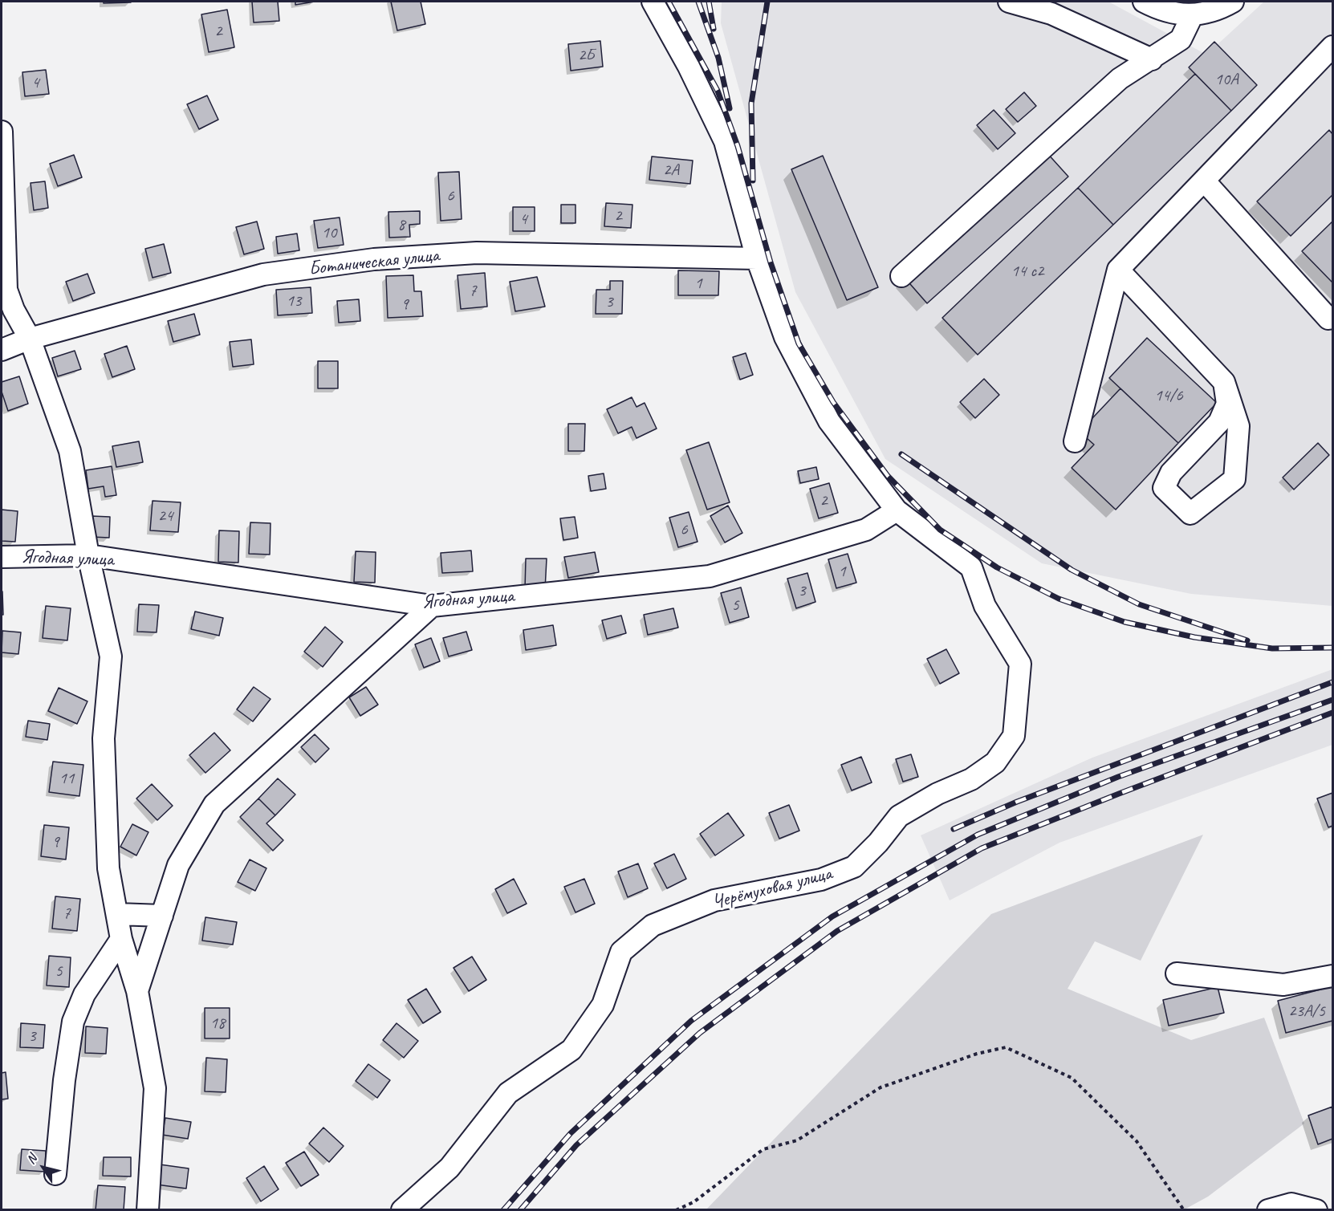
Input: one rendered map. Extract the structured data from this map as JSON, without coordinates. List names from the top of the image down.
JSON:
{
  "streets": {
    "street": ["Ботаническая улица", "Ягодная улица", "Черёмуховая улица"]
  },
  "crossings": [
    ["Ботаническая улица", "Черёмуховая улица"],
    ["Ягодная улица", "Черёмуховая улица"]
  ],
  "house_numbers": [
    "2",
    "2Б",
    "10А",
    "4",
    "2А",
    "6",
    "2",
    "4",
    "8",
    "10",
    "14 с2",
    "1",
    "7",
    "13",
    "3",
    "9",
    "14/6",
    "2",
    "24",
    "6",
    "1",
    "3",
    "5",
    "11",
    "9",
    "7",
    "5",
    "23А/5",
    "18",
    "3"
  ],
  "north": "top left"
}
